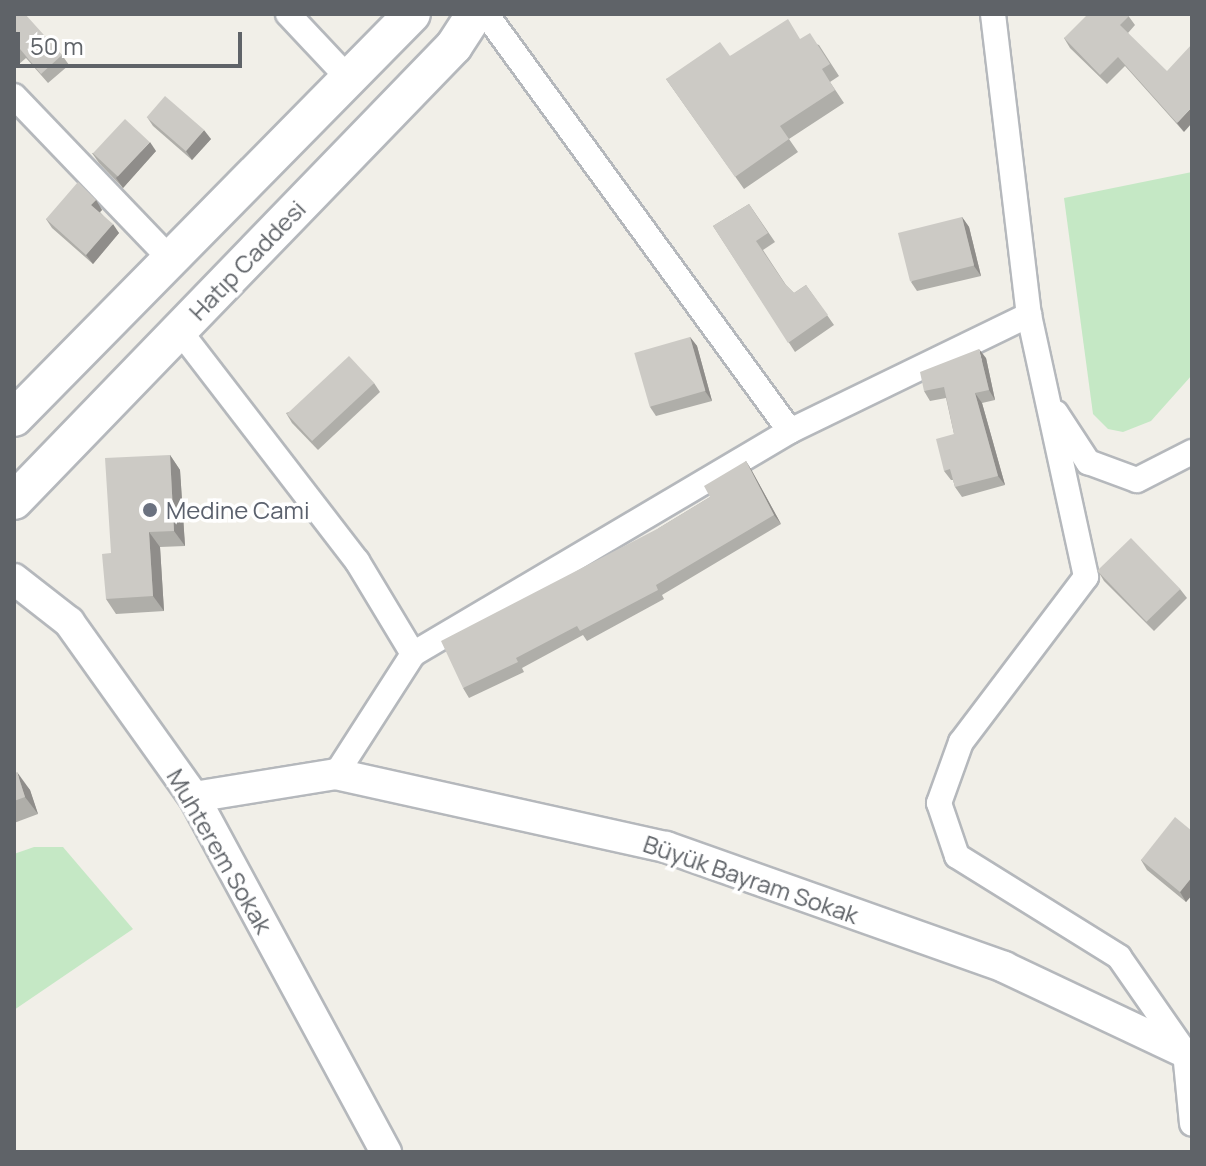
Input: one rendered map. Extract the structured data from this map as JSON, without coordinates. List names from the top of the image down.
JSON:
{
  "streets": {
    "main road": ["Hatıp Caddesi"],
    "street": ["Muhterem Sokak", "Büyük Bayram Sokak"]
  },
  "crossings": [
    ["Muhterem Sokak", "Büyük Bayram Sokak"]
  ],
  "places": ["Medine Cami"],
  "scale_bar": "50 m"
}
